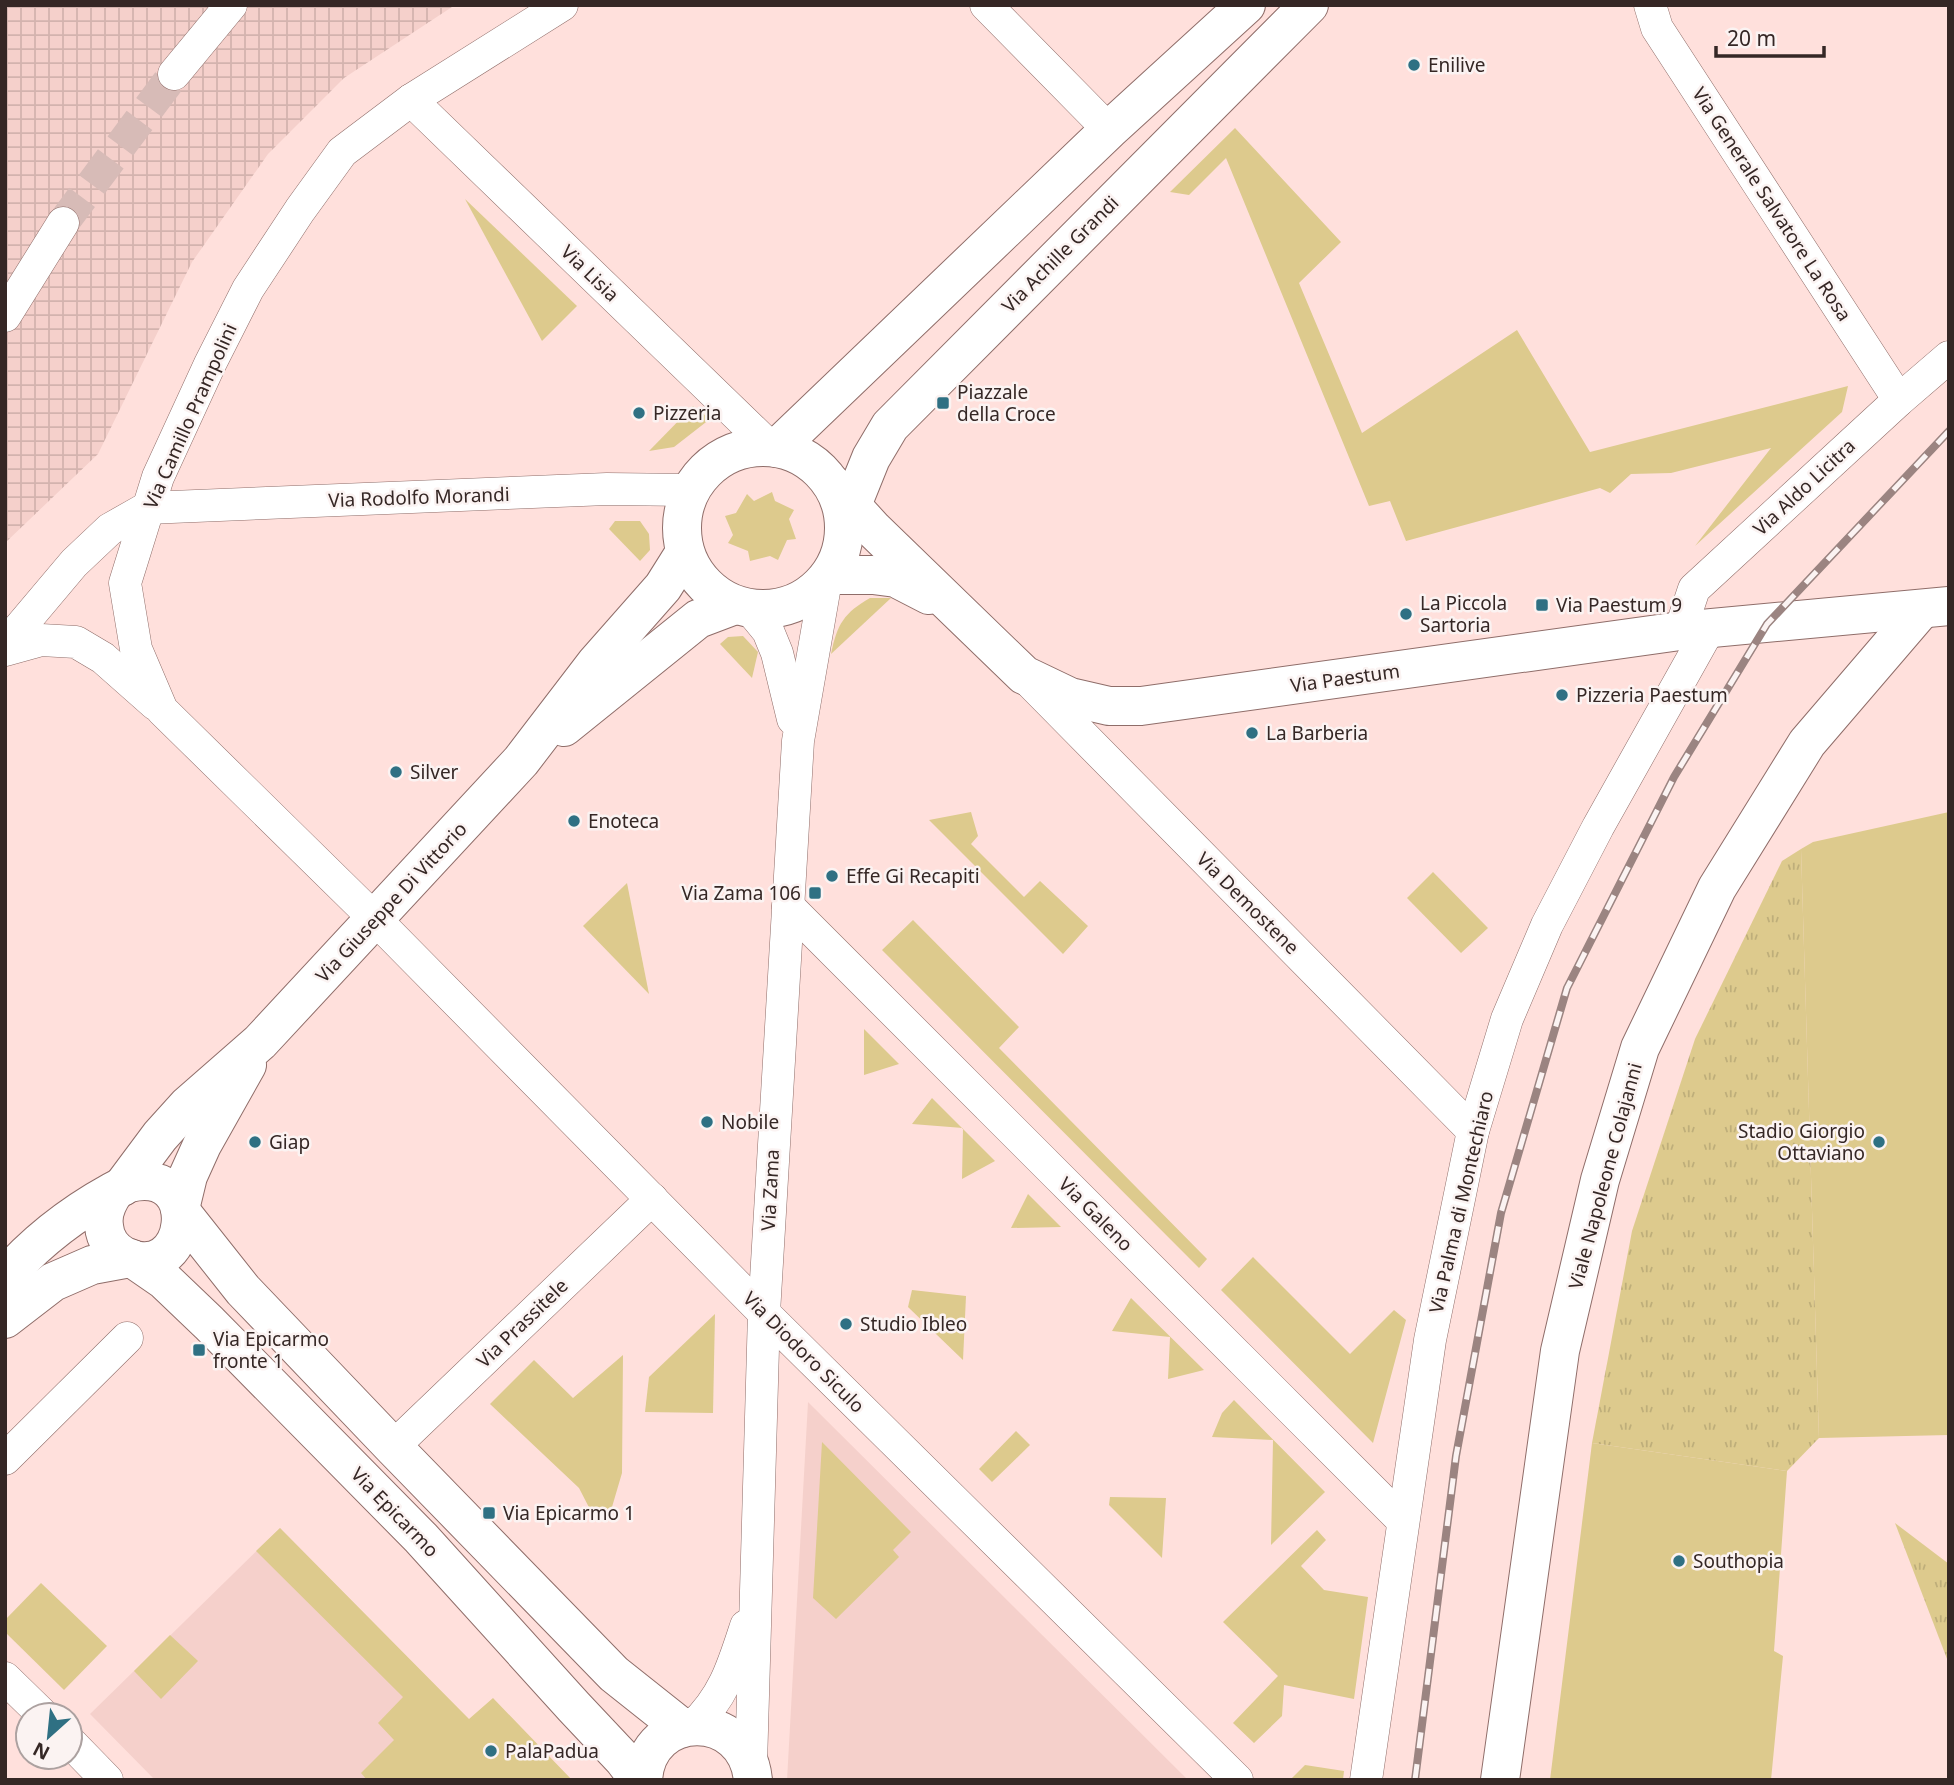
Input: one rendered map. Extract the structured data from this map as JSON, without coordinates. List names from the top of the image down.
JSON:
{
  "streets": {
    "main road": [
      "Via Achille Grandi",
      "Via Paestum",
      "Via Giuseppe Di Vittorio",
      "Viale Napoleone Colajanni",
      "Via Epicarmo"
    ],
    "street": [
      "Via Generale Salvatore La Rosa",
      "Via Lisia",
      "Via Camillo Prampolini",
      "Via Aldo Licitra",
      "Via Rodolfo Morandi",
      "Via Demostene",
      "Via Zama",
      "Via Palma di Montechiaro",
      "Via Galeno",
      "Via Prassitele",
      "Via Diodoro Siculo"
    ]
  },
  "crossings": [
    ["Via Generale Salvatore La Rosa", "Via Aldo Licitra"],
    ["Via Achille Grandi", "Via Lisia"],
    ["Via Achille Grandi", "Via Rodolfo Morandi"],
    ["Via Achille Grandi", "Via Paestum"],
    ["Via Lisia", "Via Camillo Prampolini"],
    ["Via Lisia", "Via Rodolfo Morandi"],
    ["Via Lisia", "Via Paestum"],
    ["Via Camillo Prampolini", "Via Rodolfo Morandi"],
    ["Via Camillo Prampolini", "Via Giuseppe Di Vittorio"],
    ["Via Camillo Prampolini", "Via Diodoro Siculo"],
    ["Via Aldo Licitra", "Via Paestum"],
    ["Via Aldo Licitra", "Via Palma di Montechiaro"],
    ["Via Rodolfo Morandi", "Via Paestum"],
    ["Via Paestum", "Via Demostene"],
    ["Via Paestum", "Viale Napoleone Colajanni"],
    ["Via Paestum", "Via Palma di Montechiaro"],
    ["Via Giuseppe Di Vittorio", "Via Diodoro Siculo"],
    ["Via Demostene", "Via Palma di Montechiaro"],
    ["Via Zama", "Via Galeno"],
    ["Via Zama", "Via Diodoro Siculo"],
    ["Via Palma di Montechiaro", "Via Galeno"],
    ["Via Prassitele", "Via Diodoro Siculo"]
  ],
  "places": {
    "other": [
      "Enilive",
      "Pizzeria",
      "La Piccola Sartoria",
      "Pizzeria Paestum",
      "La Barberia",
      "Silver",
      "Enoteca",
      "Effe Gi Recapiti",
      "Nobile",
      "Giap",
      "Stadio Giorgio Ottaviano",
      "Studio Ibleo",
      "Southopia",
      "PalaPadua"
    ],
    "transit": [
      "Piazzale della Croce",
      "Via Paestum 9",
      "Via Zama 106",
      "Via Epicarmo fronte 1",
      "Via Epicarmo 1"
    ]
  },
  "scale_bar": "20 m",
  "north": "bottom left"
}
